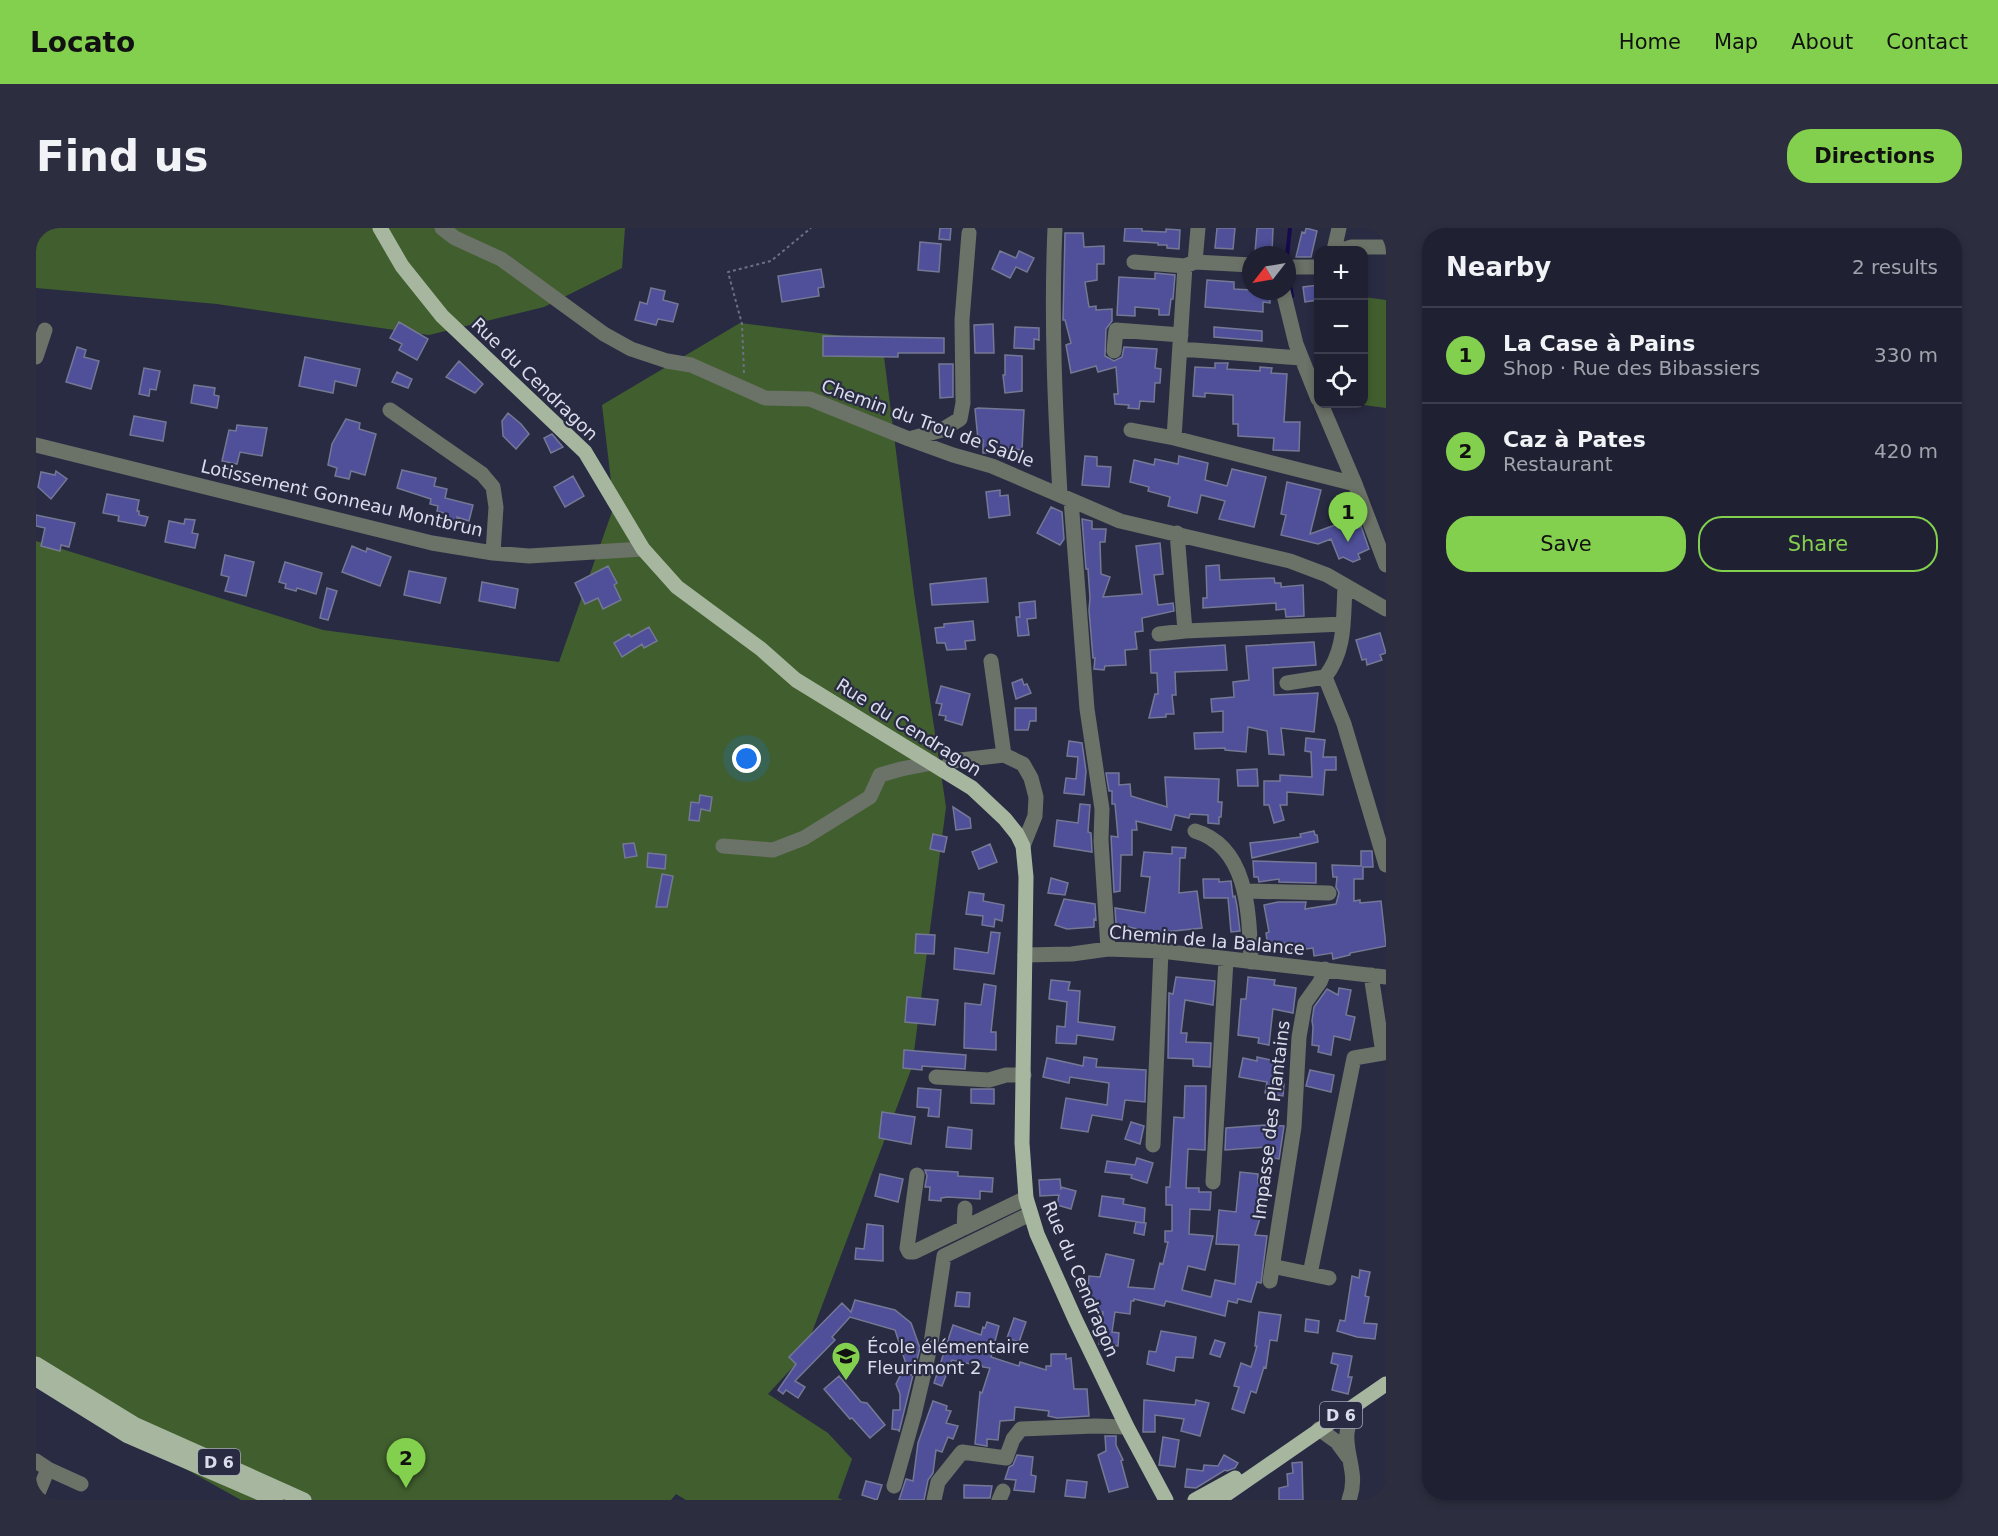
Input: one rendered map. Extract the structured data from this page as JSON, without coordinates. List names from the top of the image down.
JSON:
{
  "streets": {
    "main road": ["Rue du Cendragon", "D 6"],
    "street": [
      "Chemin du Trou de Sable",
      "Lotissement Gonneau Montbrun",
      "Chemin de la Balance",
      "Impasse des Plantains"
    ]
  },
  "crossings": [
    ["Rue du Cendragon", "Lotissement Gonneau Montbrun"],
    ["Rue du Cendragon", "Chemin de la Balance"],
    ["Chemin de la Balance", "Impasse des Plantains"]
  ],
  "places": {
    "school or university": ["École élémentaire Fleurimont 2"]
  },
  "north": "bottom left",
  "page": {
    "header": "Locato",
    "nav": [
      "Home",
      "Map",
      "About",
      "Contact"
    ],
    "buttons": [
      "Directions",
      ["Save", "Share"]
    ],
    "title": "Find us",
    "heading": ["Nearby", "2 results"],
    "map_buttons": ["+", "−"],
    "list": [
      {
        "mark": "1",
        "name": "La Case à Pains",
        "note": "Shop · Rue des Bibassiers",
        "value": "330 m"
      },
      {
        "mark": "2",
        "name": "Caz à Pates",
        "note": "Restaurant",
        "value": "420 m"
      }
    ],
    "pins": ["1", "2"]
  }
}
